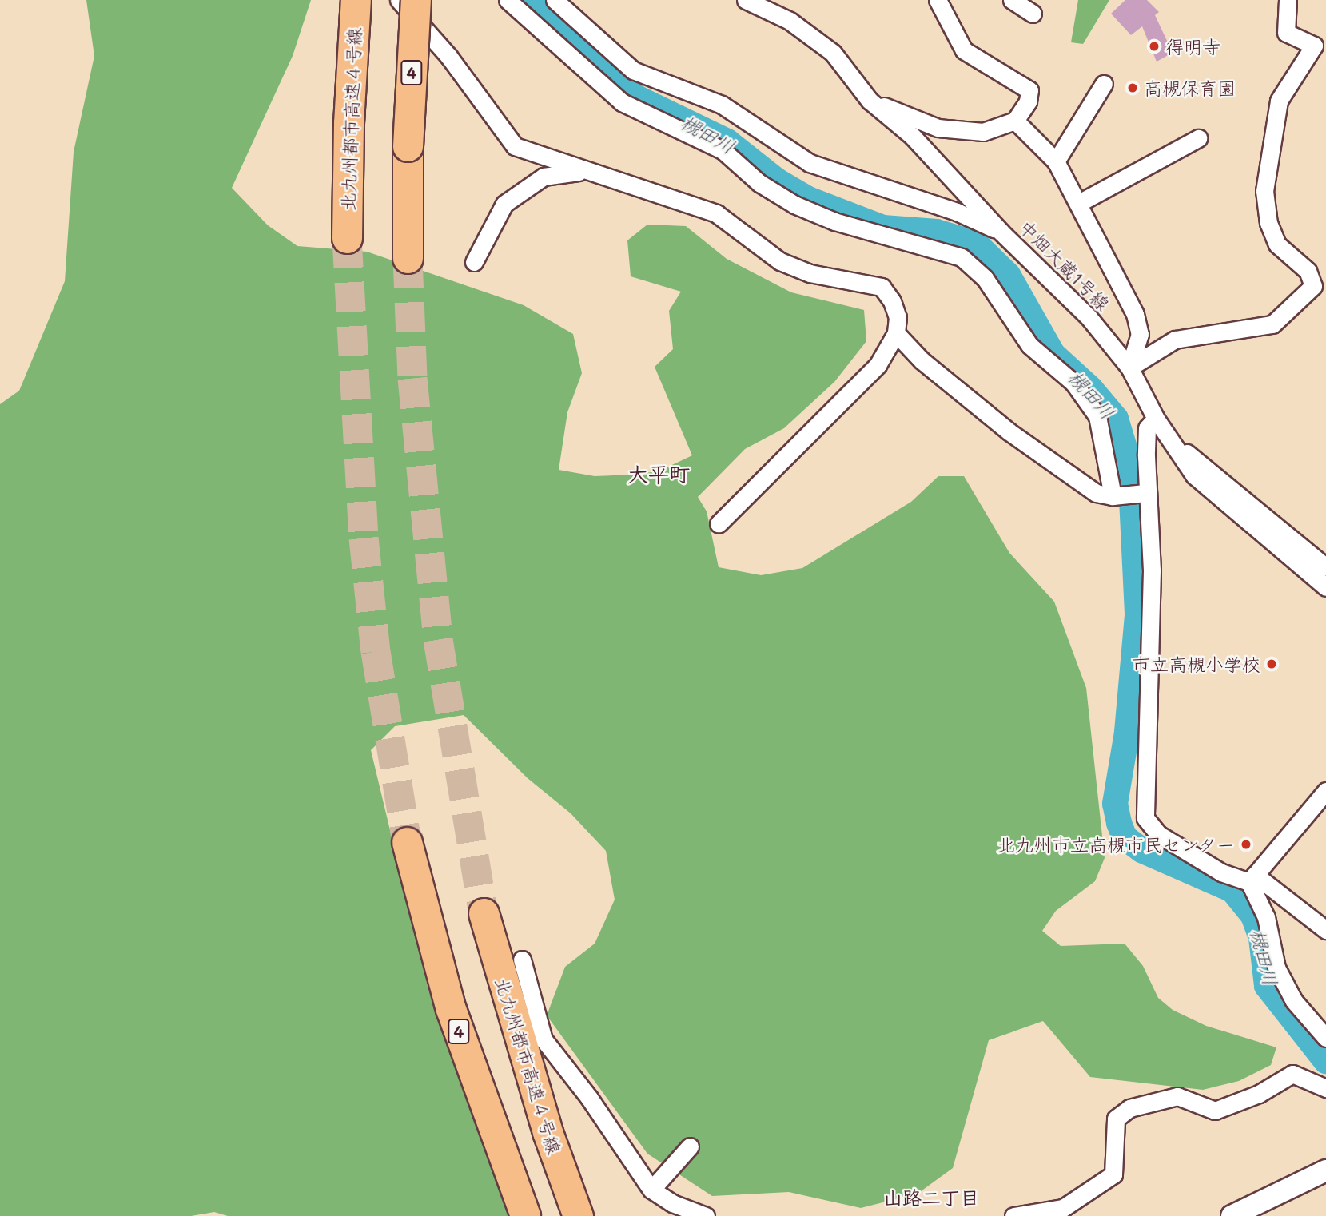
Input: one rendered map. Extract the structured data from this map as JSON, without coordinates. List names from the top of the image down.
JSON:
{
  "streets": {
    "highway": ["4", "北九州都市高速４号線"],
    "street": ["中畑大蔵1号線"]
  },
  "districts": ["大平町", "山路二丁目"],
  "water": ["槻田川"],
  "places": [
    "得明寺",
    "高槻保育園",
    "市立高槻小学校",
    "北九州市立高槻市民センター"
  ]
}
